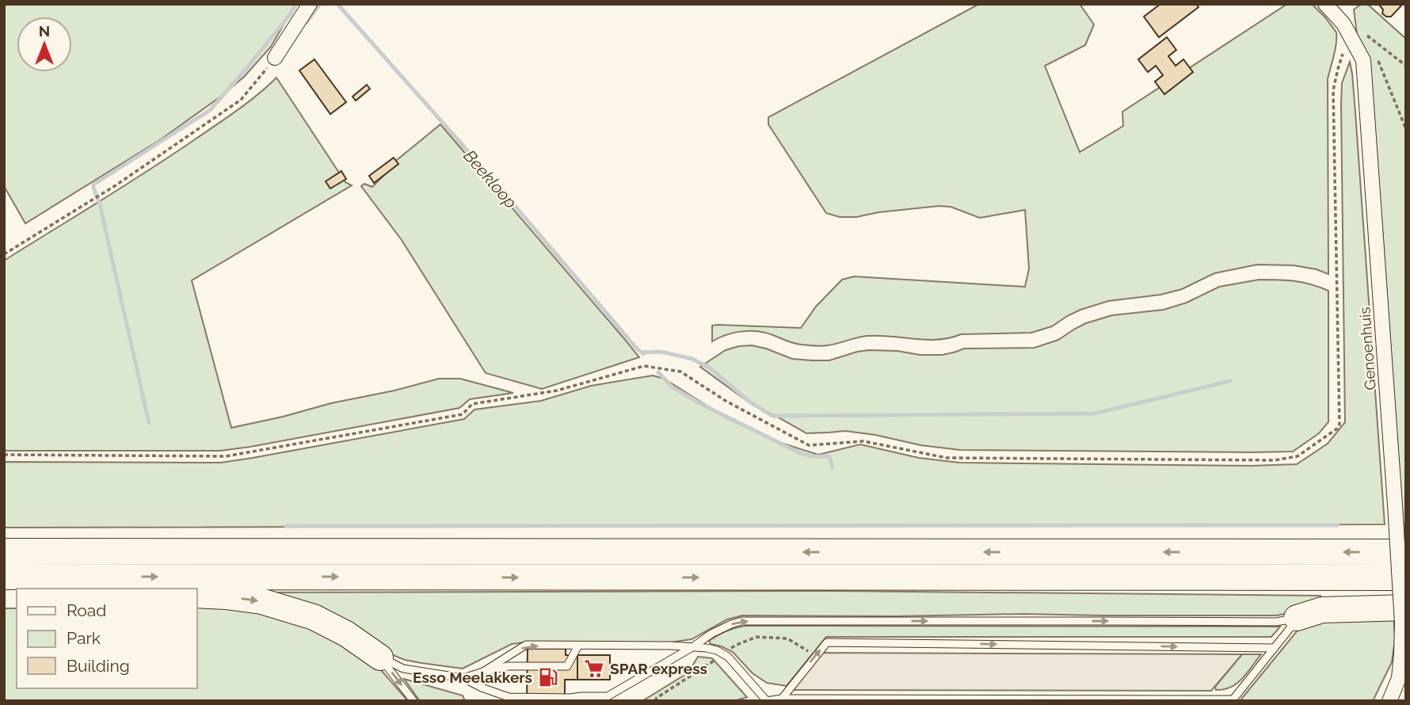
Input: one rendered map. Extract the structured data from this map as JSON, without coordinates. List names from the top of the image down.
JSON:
{
  "streets": {
    "street": ["Genoenhuis"]
  },
  "water": ["Beekloop"],
  "places": {
    "supermarket": ["SPAR express"],
    "fuel station": ["Esso Meelakkers"]
  },
  "legend": ["Road", "Park", "Building"],
  "north": "top"
}
